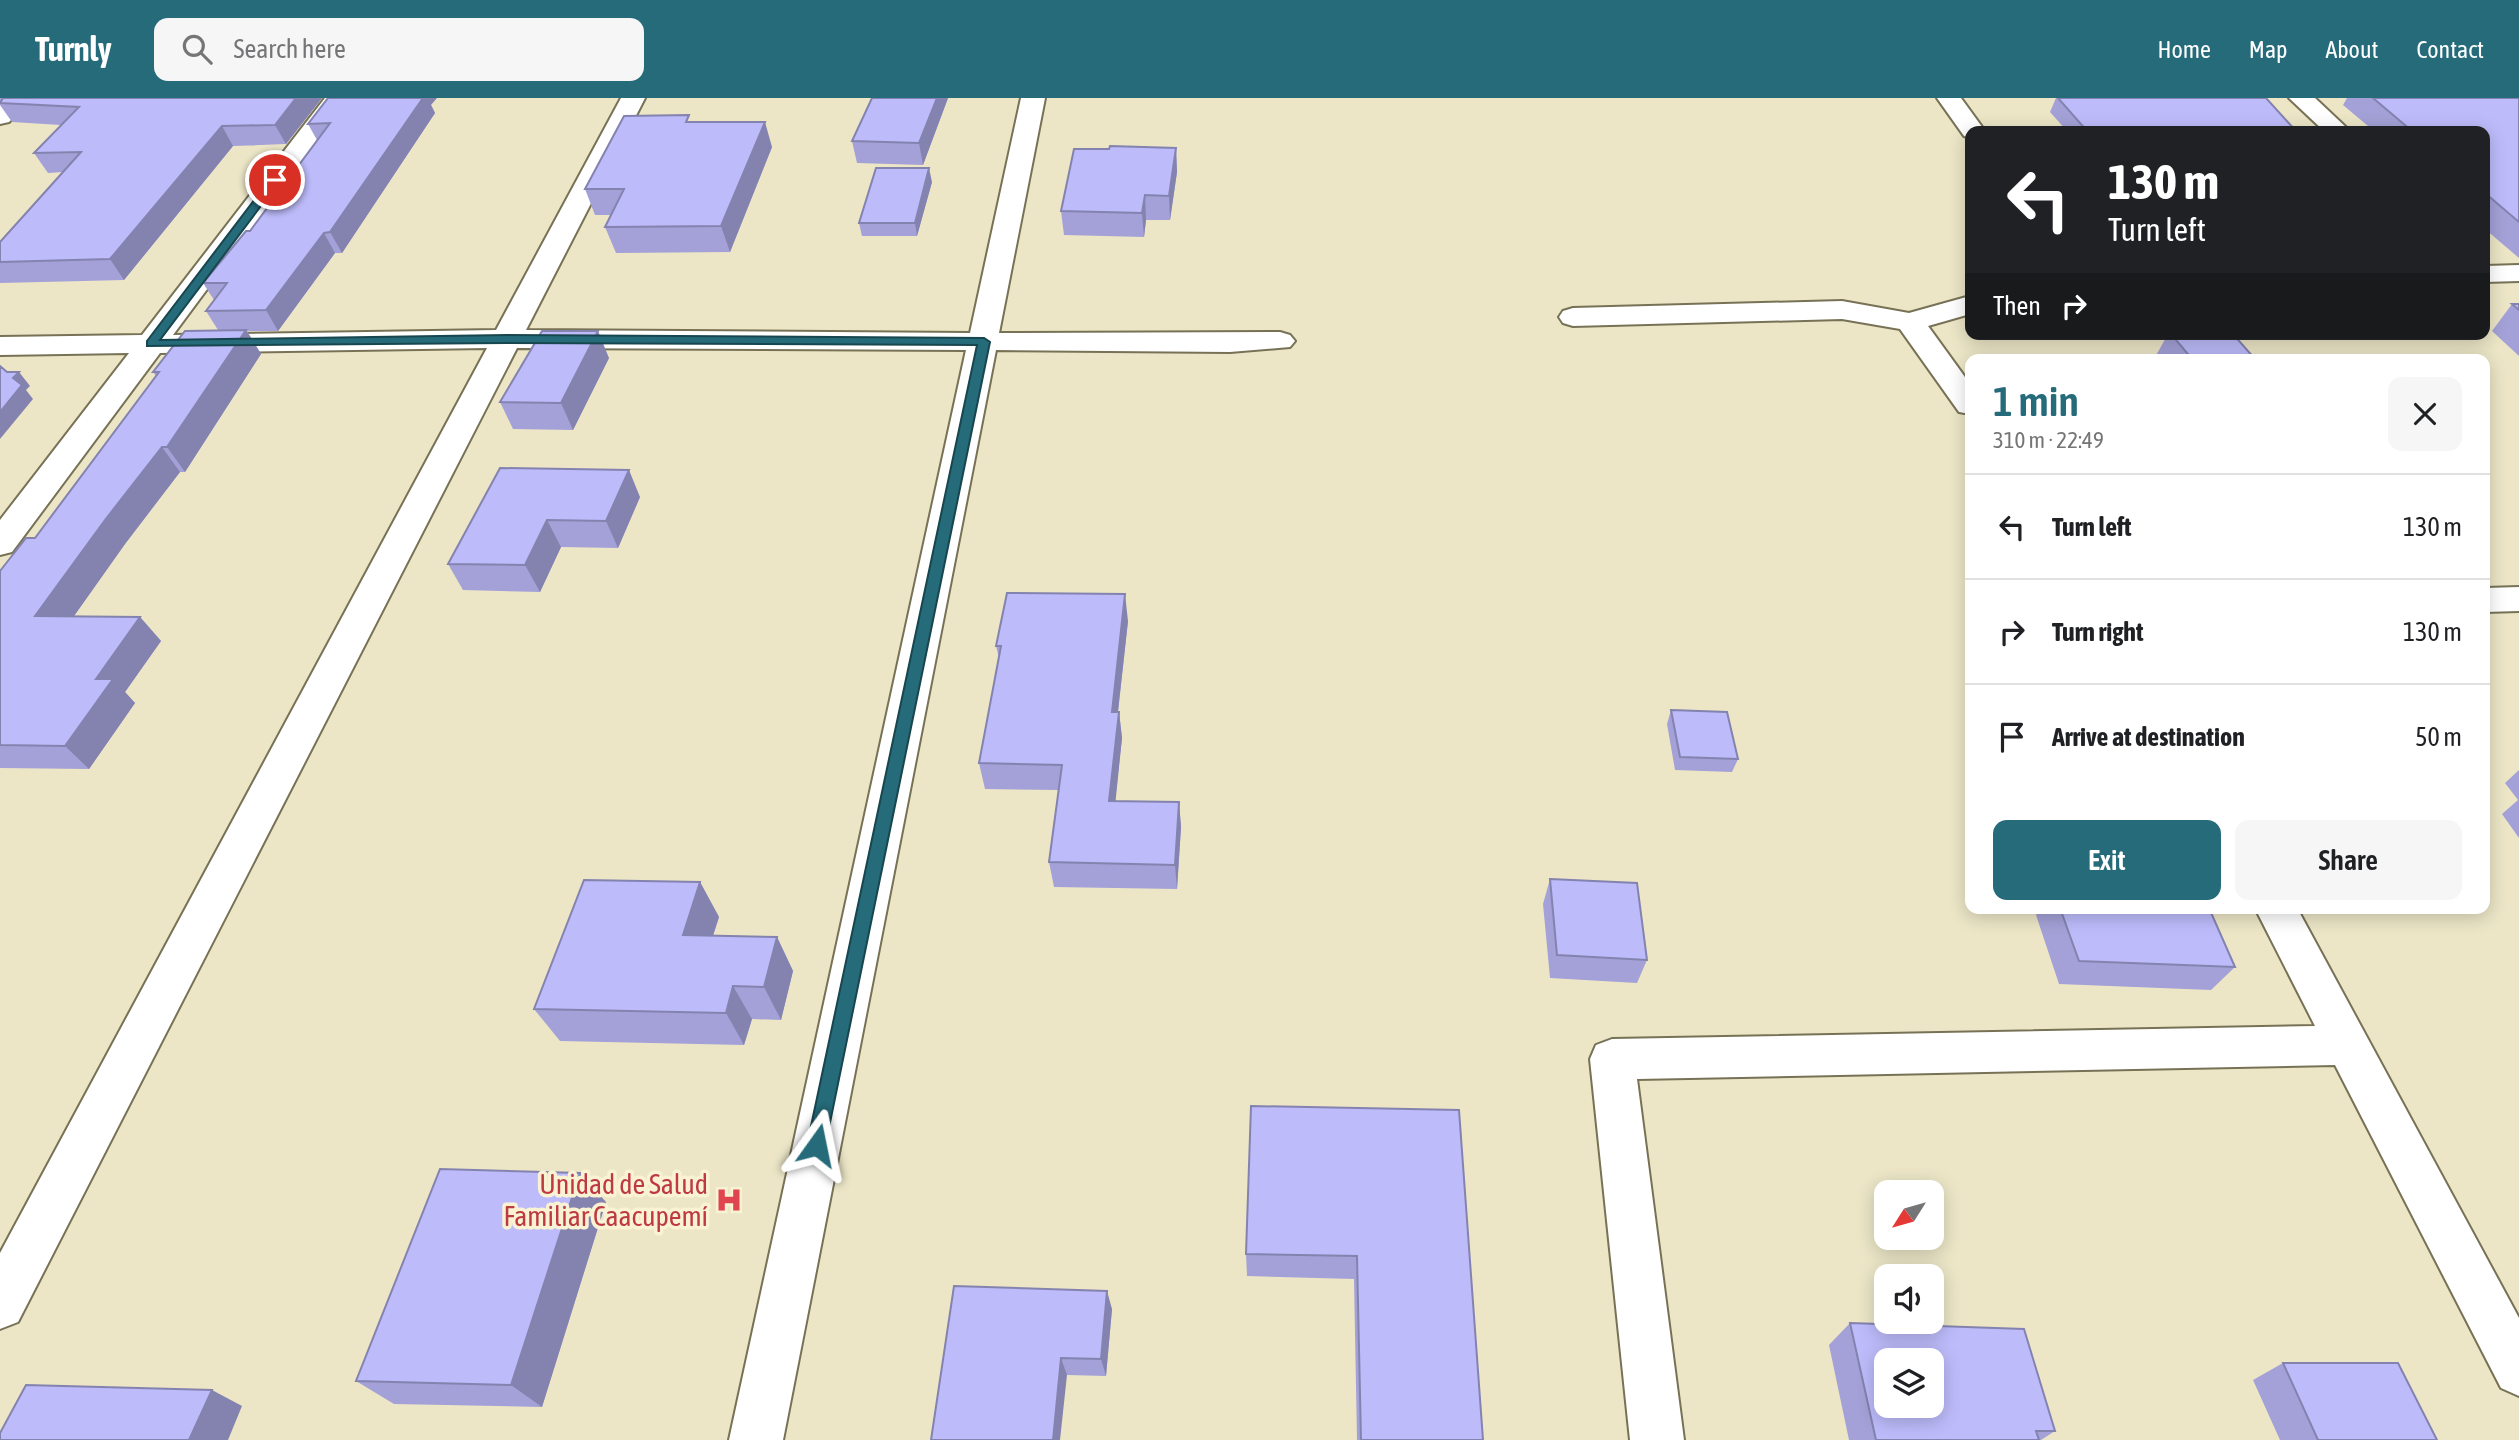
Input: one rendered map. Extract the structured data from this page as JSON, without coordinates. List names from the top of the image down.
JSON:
{
  "places": {
    "hospital": ["Unidad de Salud Familiar Caacupemí"]
  },
  "north": "bottom left",
  "page": {
    "header": "Turnly",
    "search": "Search here",
    "nav": [
      "Home",
      "Map",
      "About",
      "Contact"
    ],
    "turn": ["130 m", "Turn left"],
    "then": "Then",
    "heading": ["1 min", "310 m · 22:49"],
    "list": [
      {
        "name": "Turn left",
        "value": "130 m"
      },
      {
        "name": "Turn right",
        "value": "130 m"
      },
      {
        "name": "Arrive at destination",
        "value": "50 m"
      }
    ],
    "buttons": ["Exit", "Share"]
  }
}
